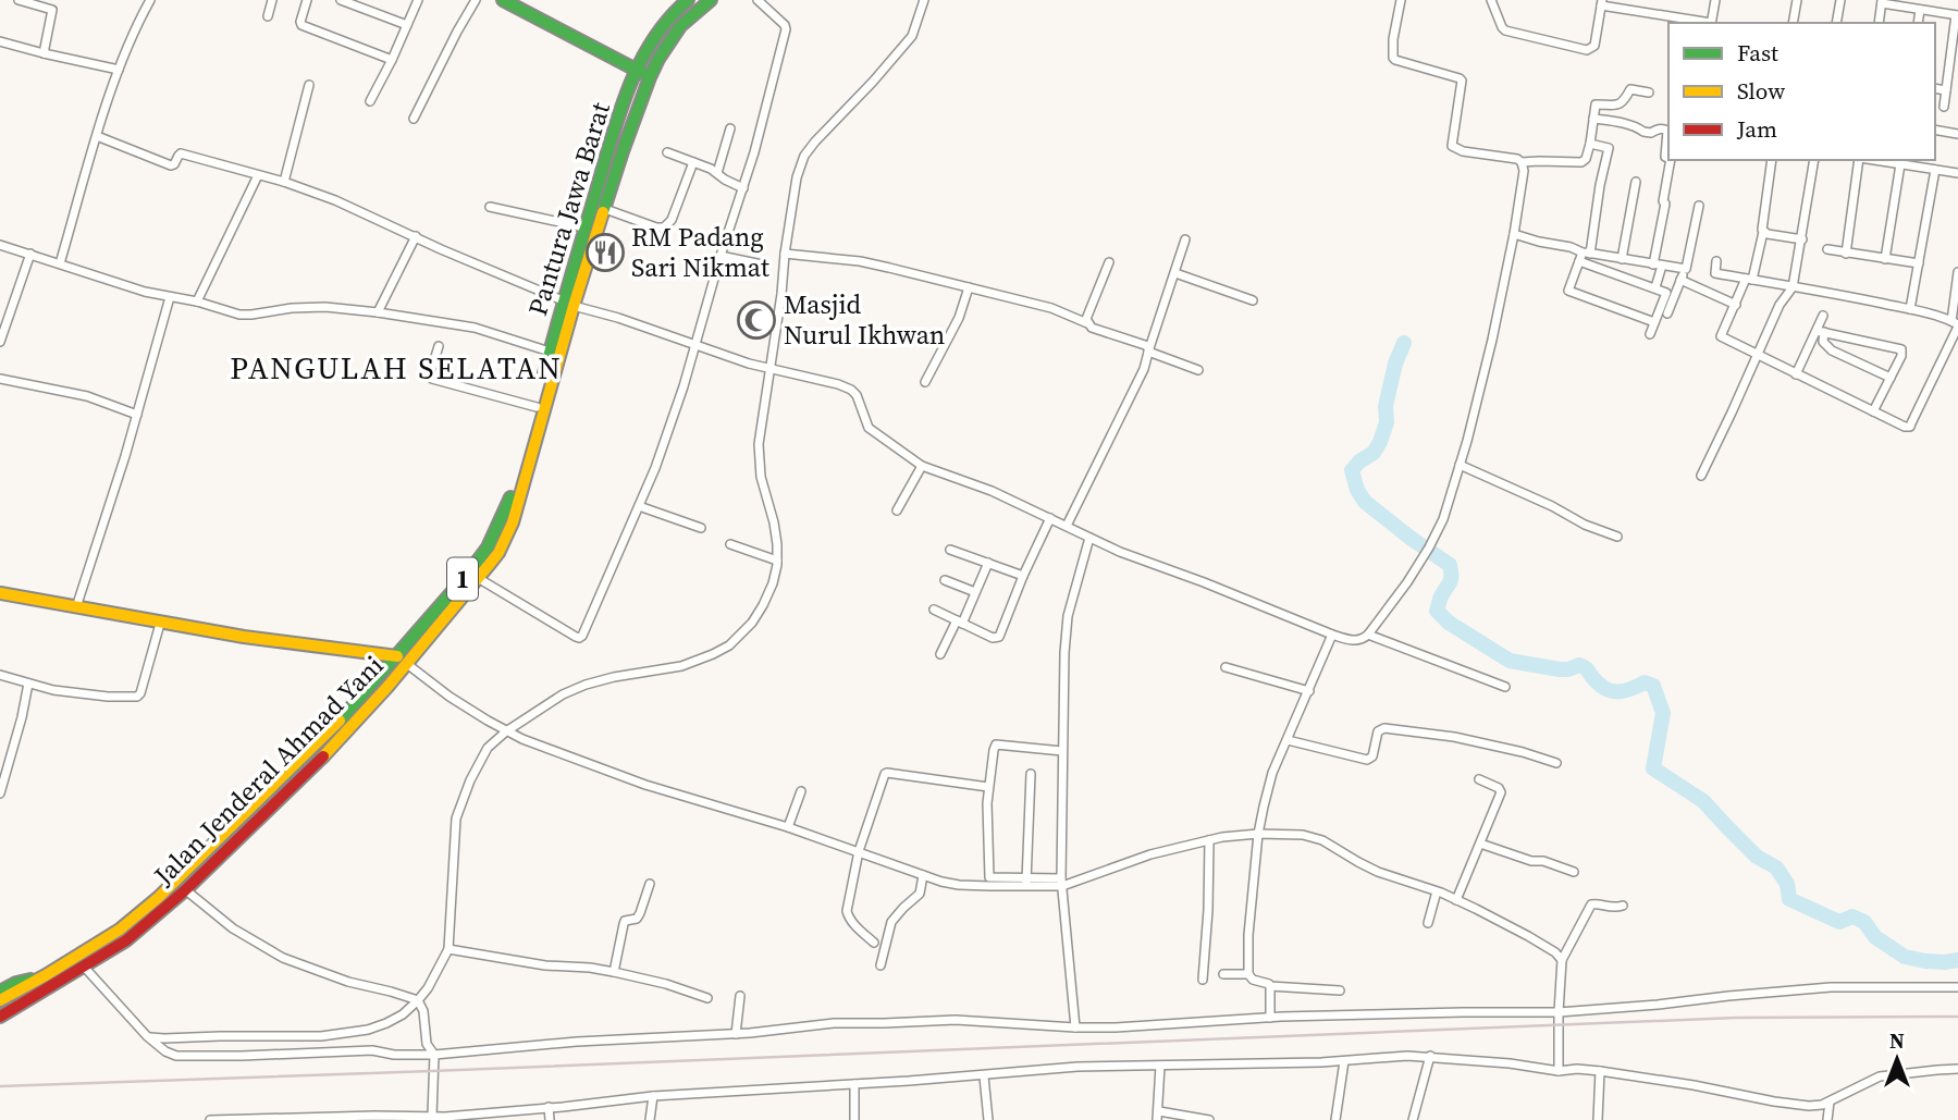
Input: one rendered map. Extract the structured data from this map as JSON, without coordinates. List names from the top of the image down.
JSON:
{
  "streets": {
    "main road": ["Pantura Jawa Barat", "1", "Jalan Jenderal Ahmad Yani"]
  },
  "crossings": [
    ["Pantura Jawa Barat", "Jalan Jenderal Ahmad Yani"]
  ],
  "districts": ["PANGULAH SELATAN"],
  "places": {
    "restaurant": ["RM Padang Sari Nikmat"],
    "mosque": ["Masjid Nurul Ikhwan"]
  },
  "legend": ["Fast", "Slow", "Jam"],
  "north": "top"
}
